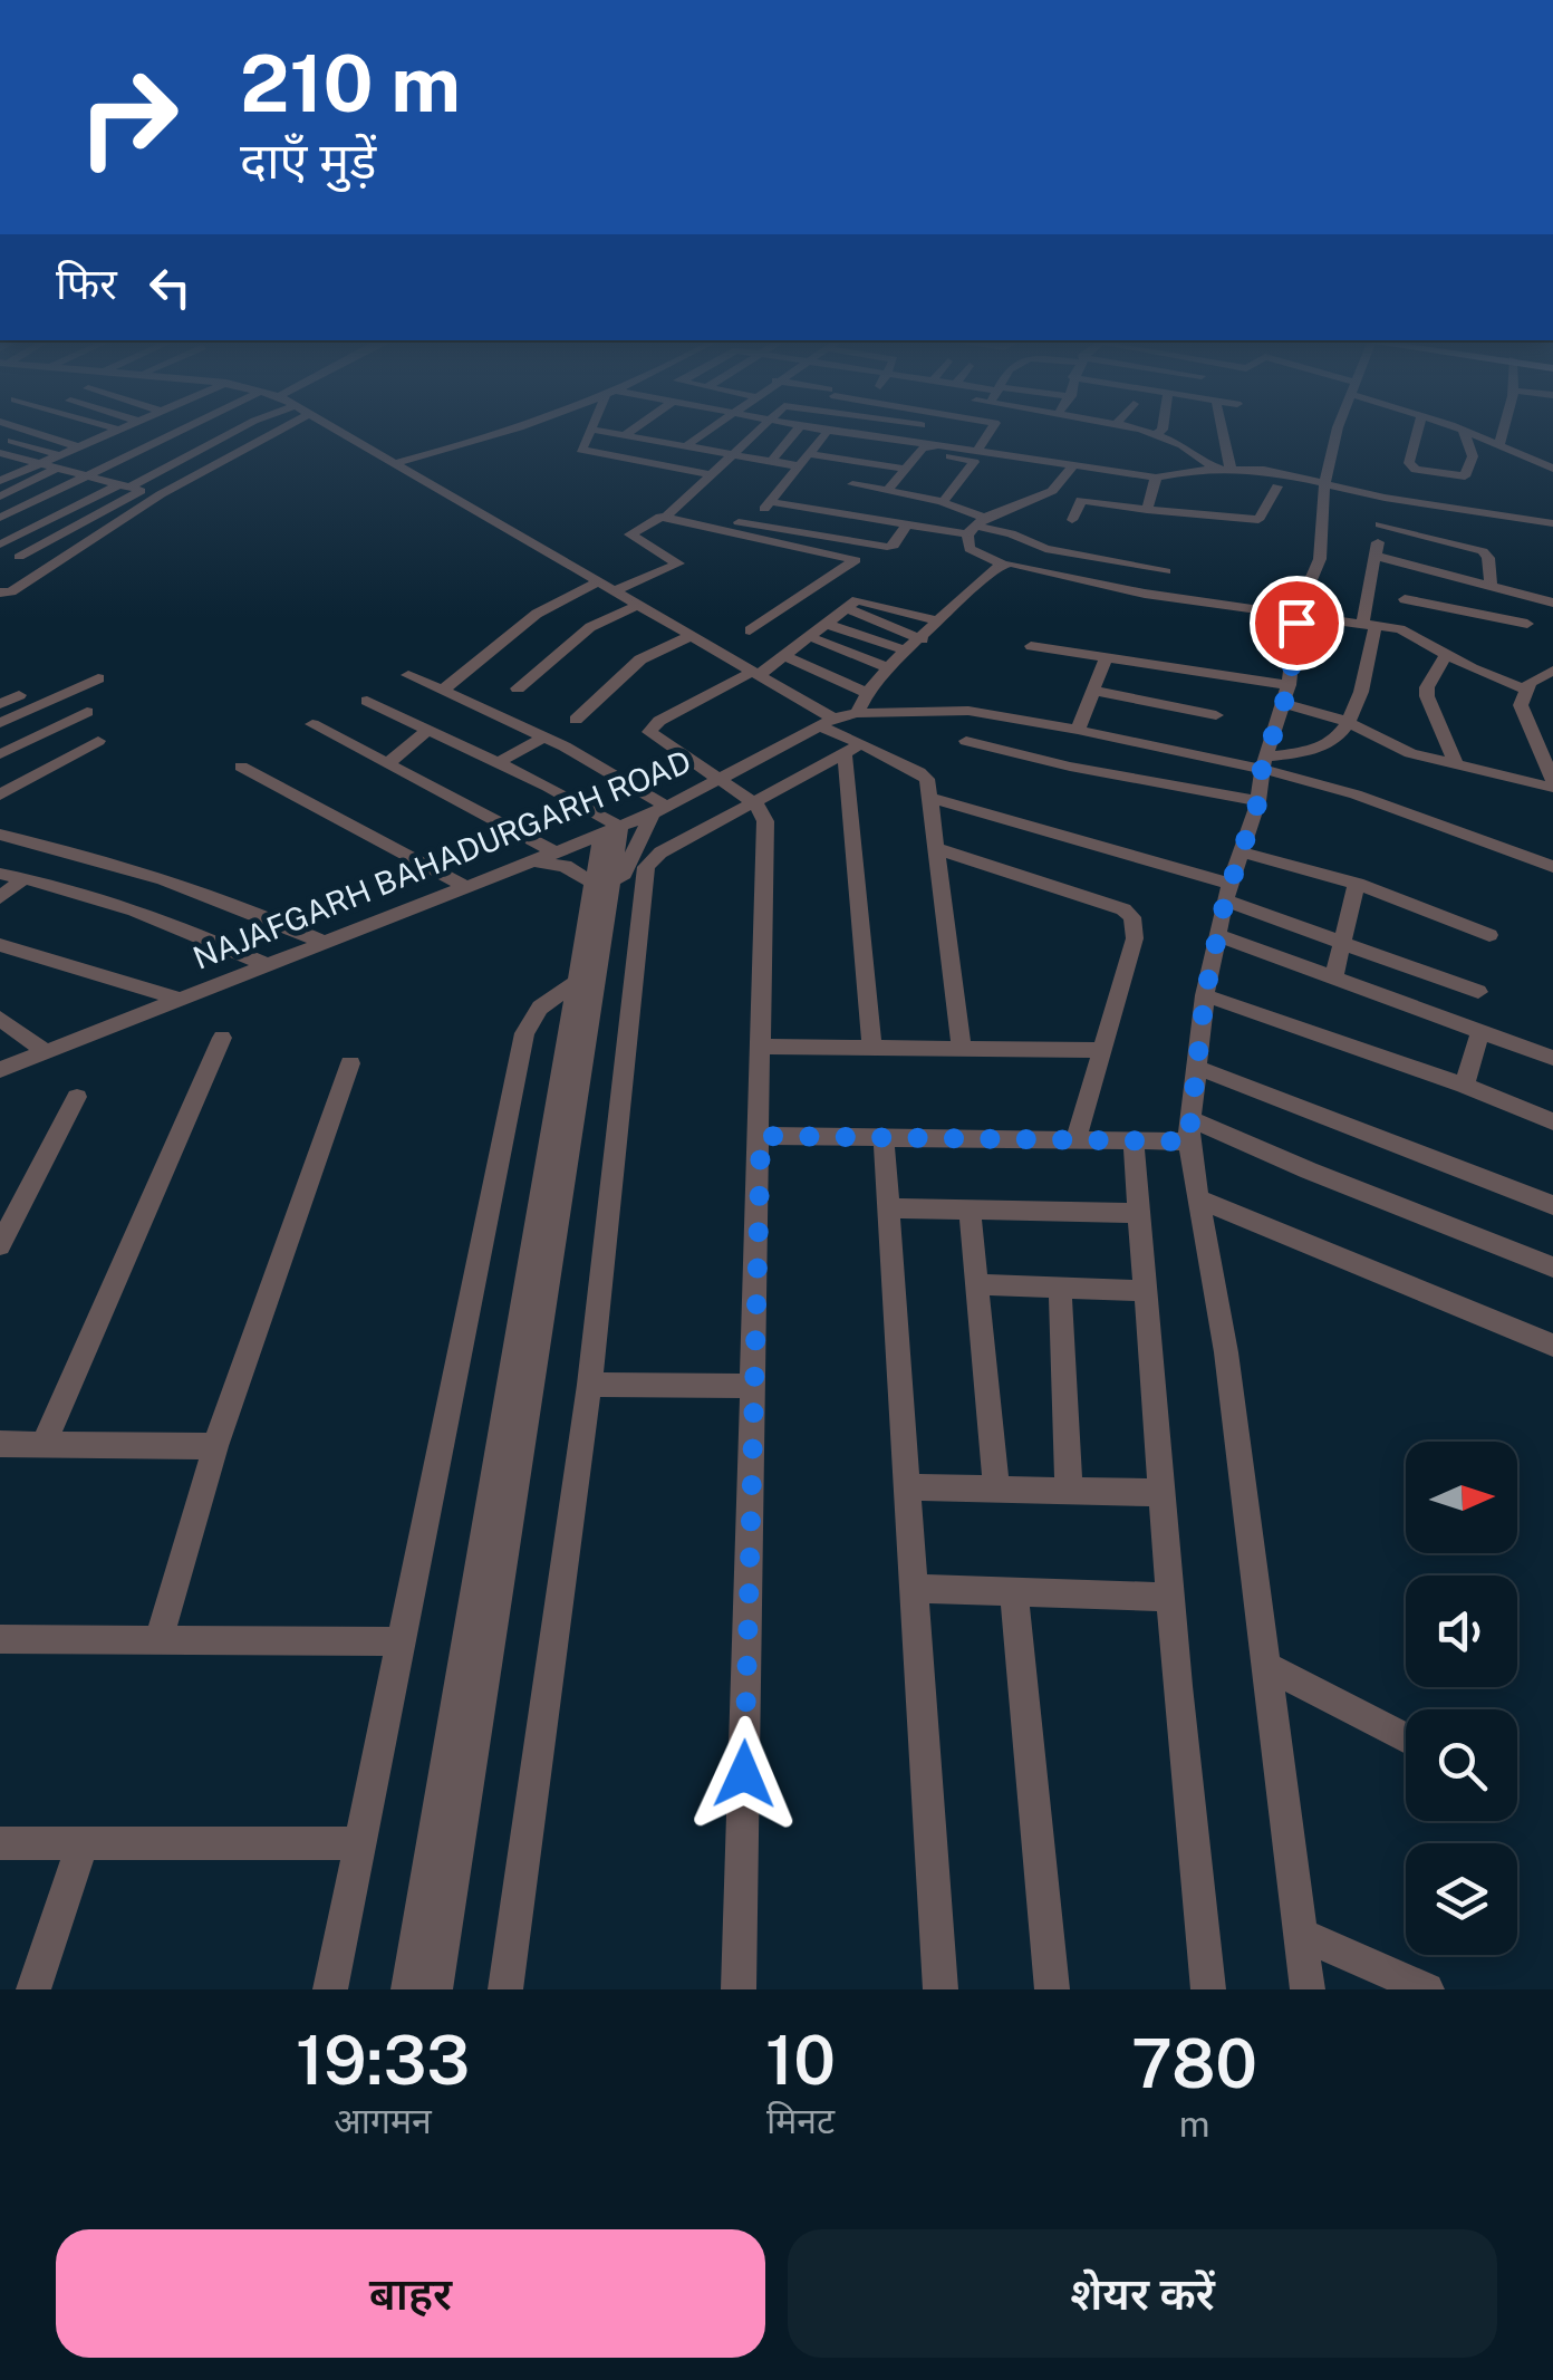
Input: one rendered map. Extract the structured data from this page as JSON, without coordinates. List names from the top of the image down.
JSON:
{
  "streets": {
    "street": ["NAJAFGARH BAHADURGARH ROAD"]
  },
  "north": "right",
  "page": {
    "turn": ["210 m", "दाएँ मुड़ें"],
    "then": "फिर",
    "eta": [
      "19:33",
      "आगमन",
      "10",
      "मिनट",
      "780",
      "m"
    ],
    "buttons": ["बाहर", "शेयर करें"]
  }
}
